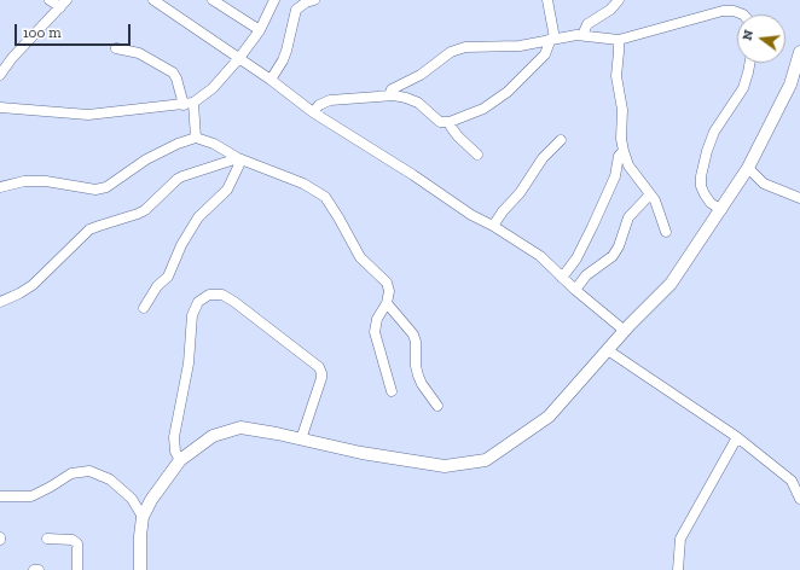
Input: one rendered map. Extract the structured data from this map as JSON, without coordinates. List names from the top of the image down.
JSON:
{
  "scale_bar": "100 m",
  "north": "left"
}
